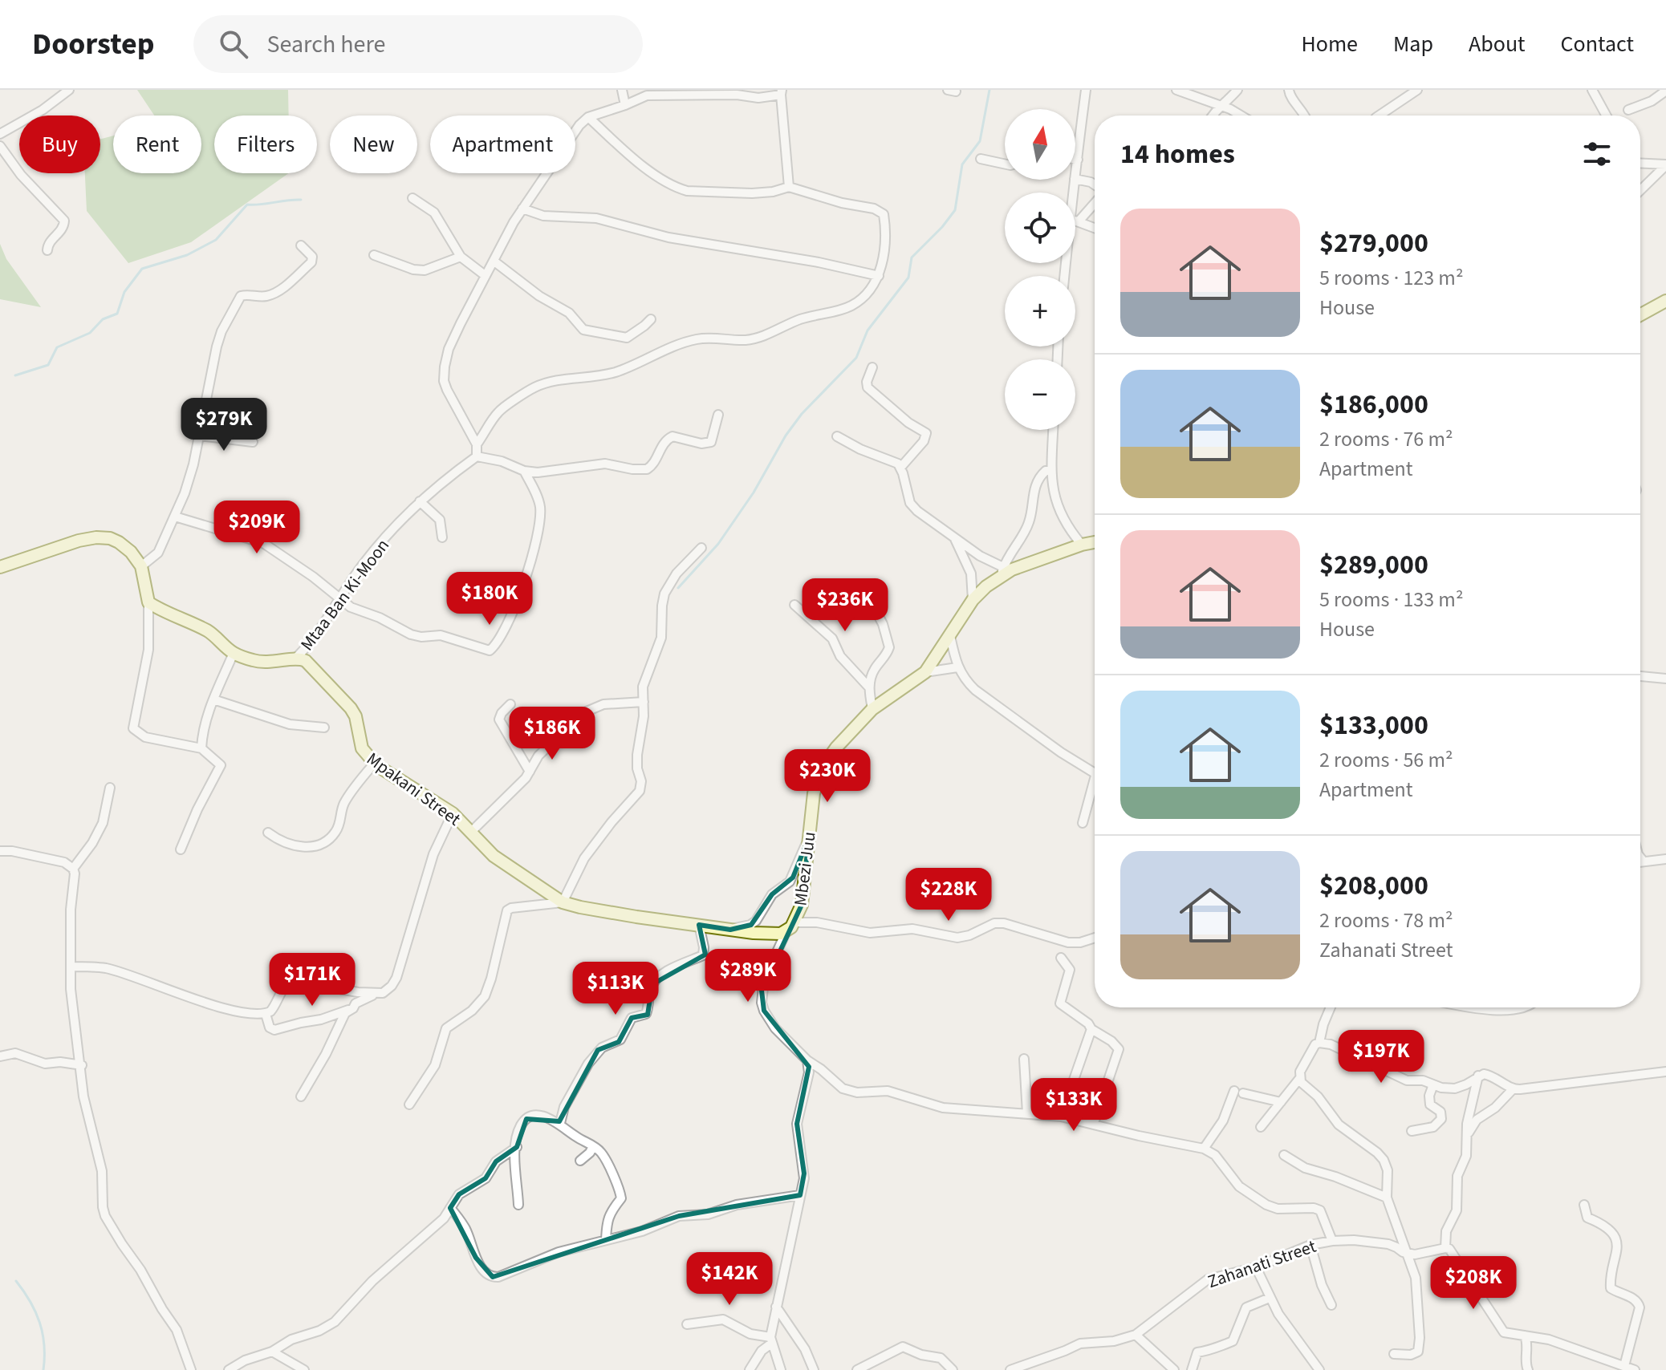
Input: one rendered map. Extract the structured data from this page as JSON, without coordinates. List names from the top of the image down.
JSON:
{
  "streets": {
    "street": [
      "Mtaa Ban Ki-Moon",
      "Mpakani Street",
      "Mbezi Juu",
      "Zahanati Street"
    ]
  },
  "crossings": [
    ["Mtaa Ban Ki-Moon", "Mpakani Street"]
  ],
  "north": "top",
  "page": {
    "header": "Doorstep",
    "search": "Search here",
    "nav": [
      "Home",
      "Map",
      "About",
      "Contact"
    ],
    "map_buttons": ["+", "−"],
    "chip": [
      "Buy",
      "Rent",
      "Filters",
      "New",
      "Apartment"
    ],
    "heading": "14 homes",
    "list": [
      {
        "name": "$279,000",
        "note": "5 rooms · 123 m² · House"
      },
      {
        "name": "$186,000",
        "note": "2 rooms · 76 m² · Apartment"
      },
      {
        "name": "$289,000",
        "note": "5 rooms · 133 m² · House"
      },
      {
        "name": "$133,000",
        "note": "2 rooms · 56 m² · Apartment"
      },
      {
        "name": "$208,000",
        "note": "2 rooms · 78 m² · Zahanati Street"
      }
    ],
    "price": [
      "$279K",
      "$209K",
      "$180K",
      "$236K",
      "$186K",
      "$230K",
      "$228K",
      "$289K",
      "$171K",
      "$113K",
      "$197K",
      "$133K",
      "$142K",
      "$208K"
    ]
  }
}
